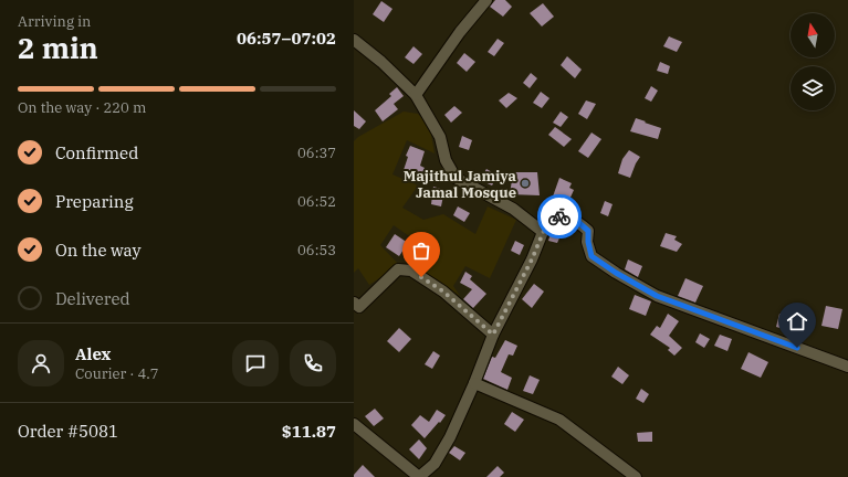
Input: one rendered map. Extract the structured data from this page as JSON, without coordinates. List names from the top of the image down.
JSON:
{
  "places": ["Majithul Jamiya Jamal Mosque"],
  "north": "top",
  "page": {
    "heading": ["2 min", "Arriving in", "06:57–07:02"],
    "panel": [
      "Alex",
      "Courier · 4.7",
      "Order #5081",
      "$11.87"
    ],
    "bar": "On the way · 220 m",
    "list": [
      ["Confirmed", "06:37"],
      ["Preparing", "06:52"],
      ["On the way", "06:53"],
      "Delivered"
    ]
  }
}
